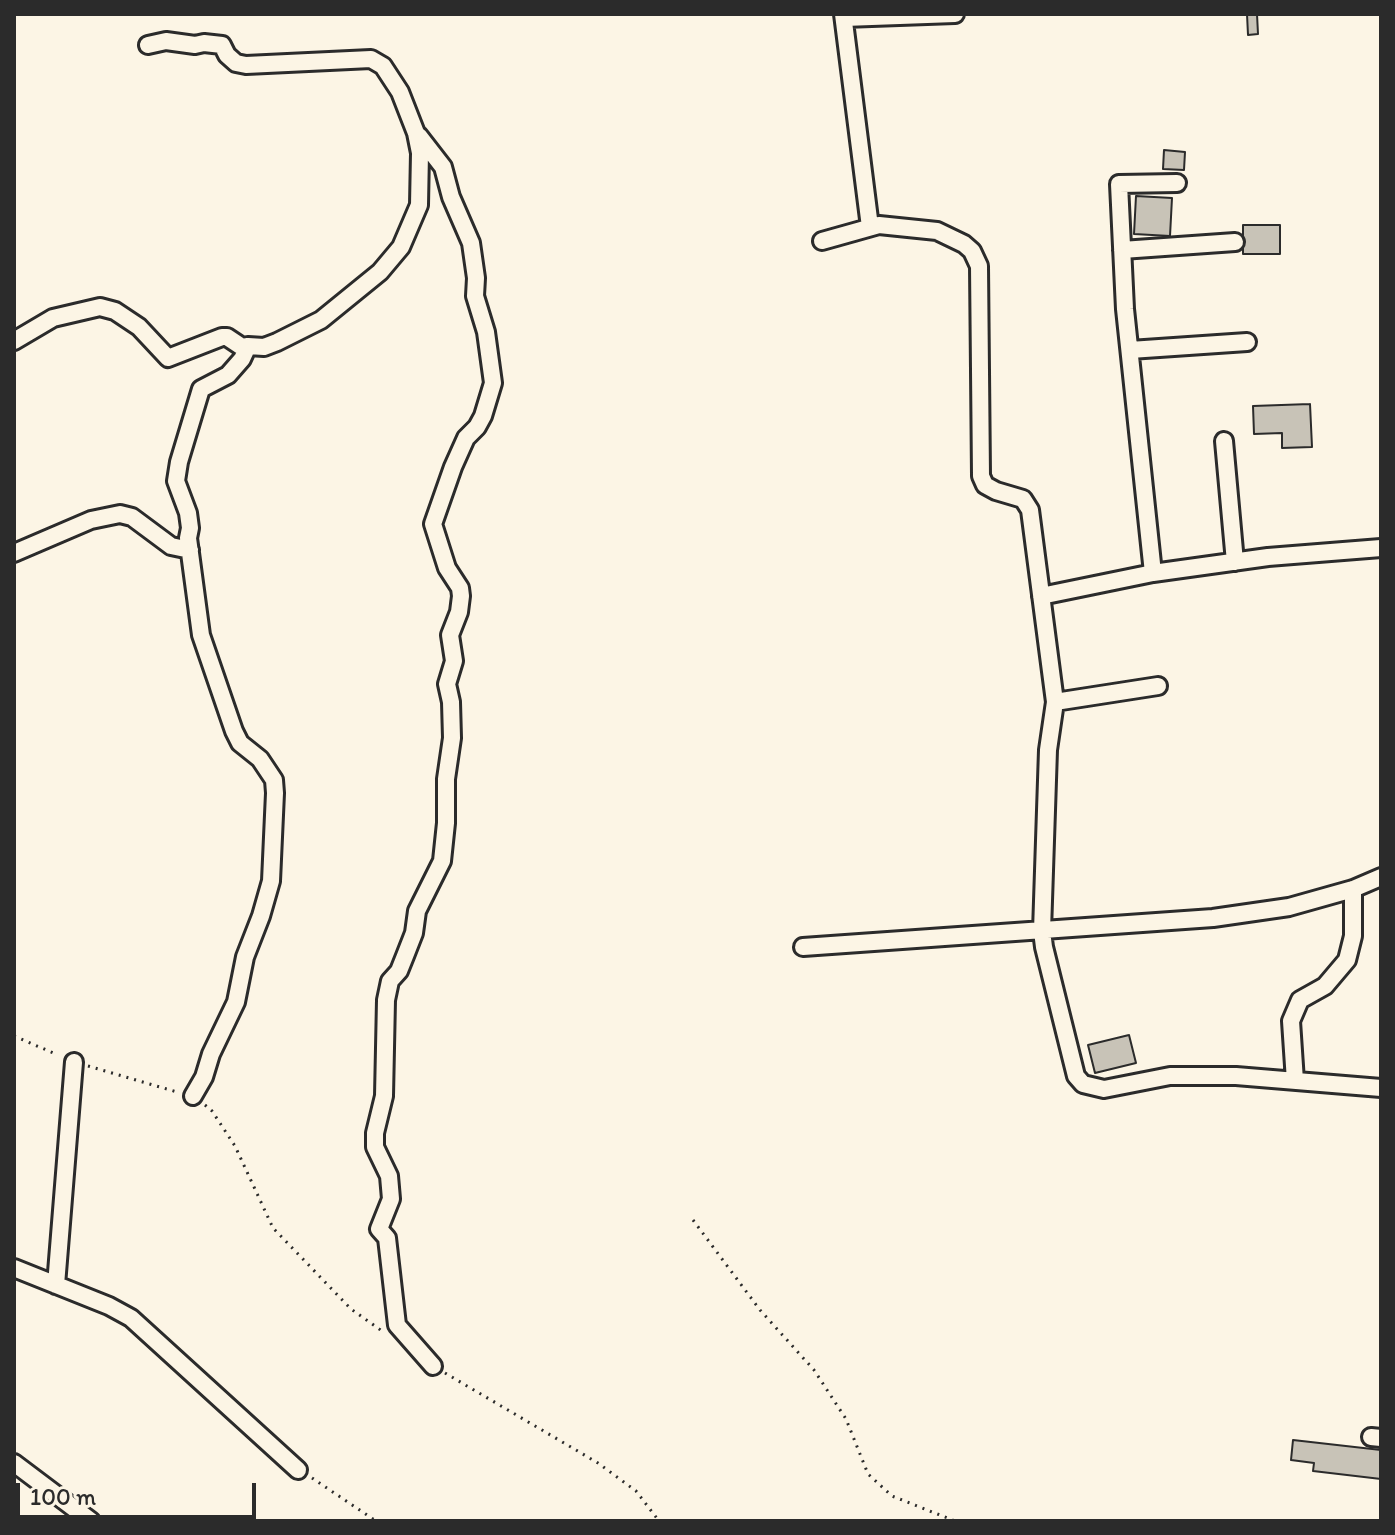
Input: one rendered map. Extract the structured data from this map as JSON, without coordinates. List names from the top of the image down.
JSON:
{
  "scale_bar": "100 m"
}
